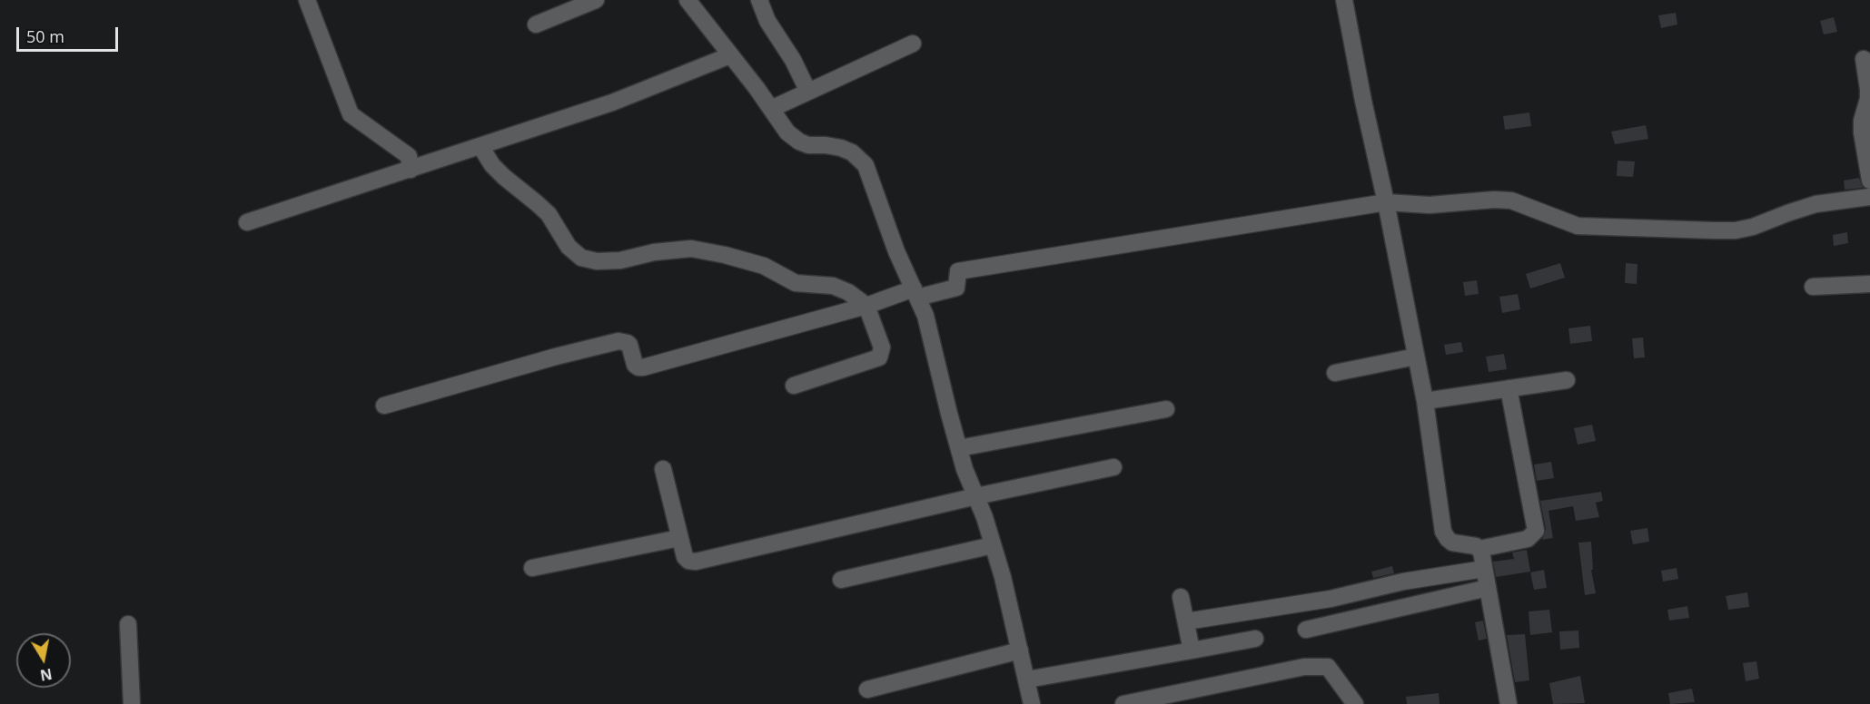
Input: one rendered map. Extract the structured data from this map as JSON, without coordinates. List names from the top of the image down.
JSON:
{
  "scale_bar": "50 m",
  "north": "bottom"
}
